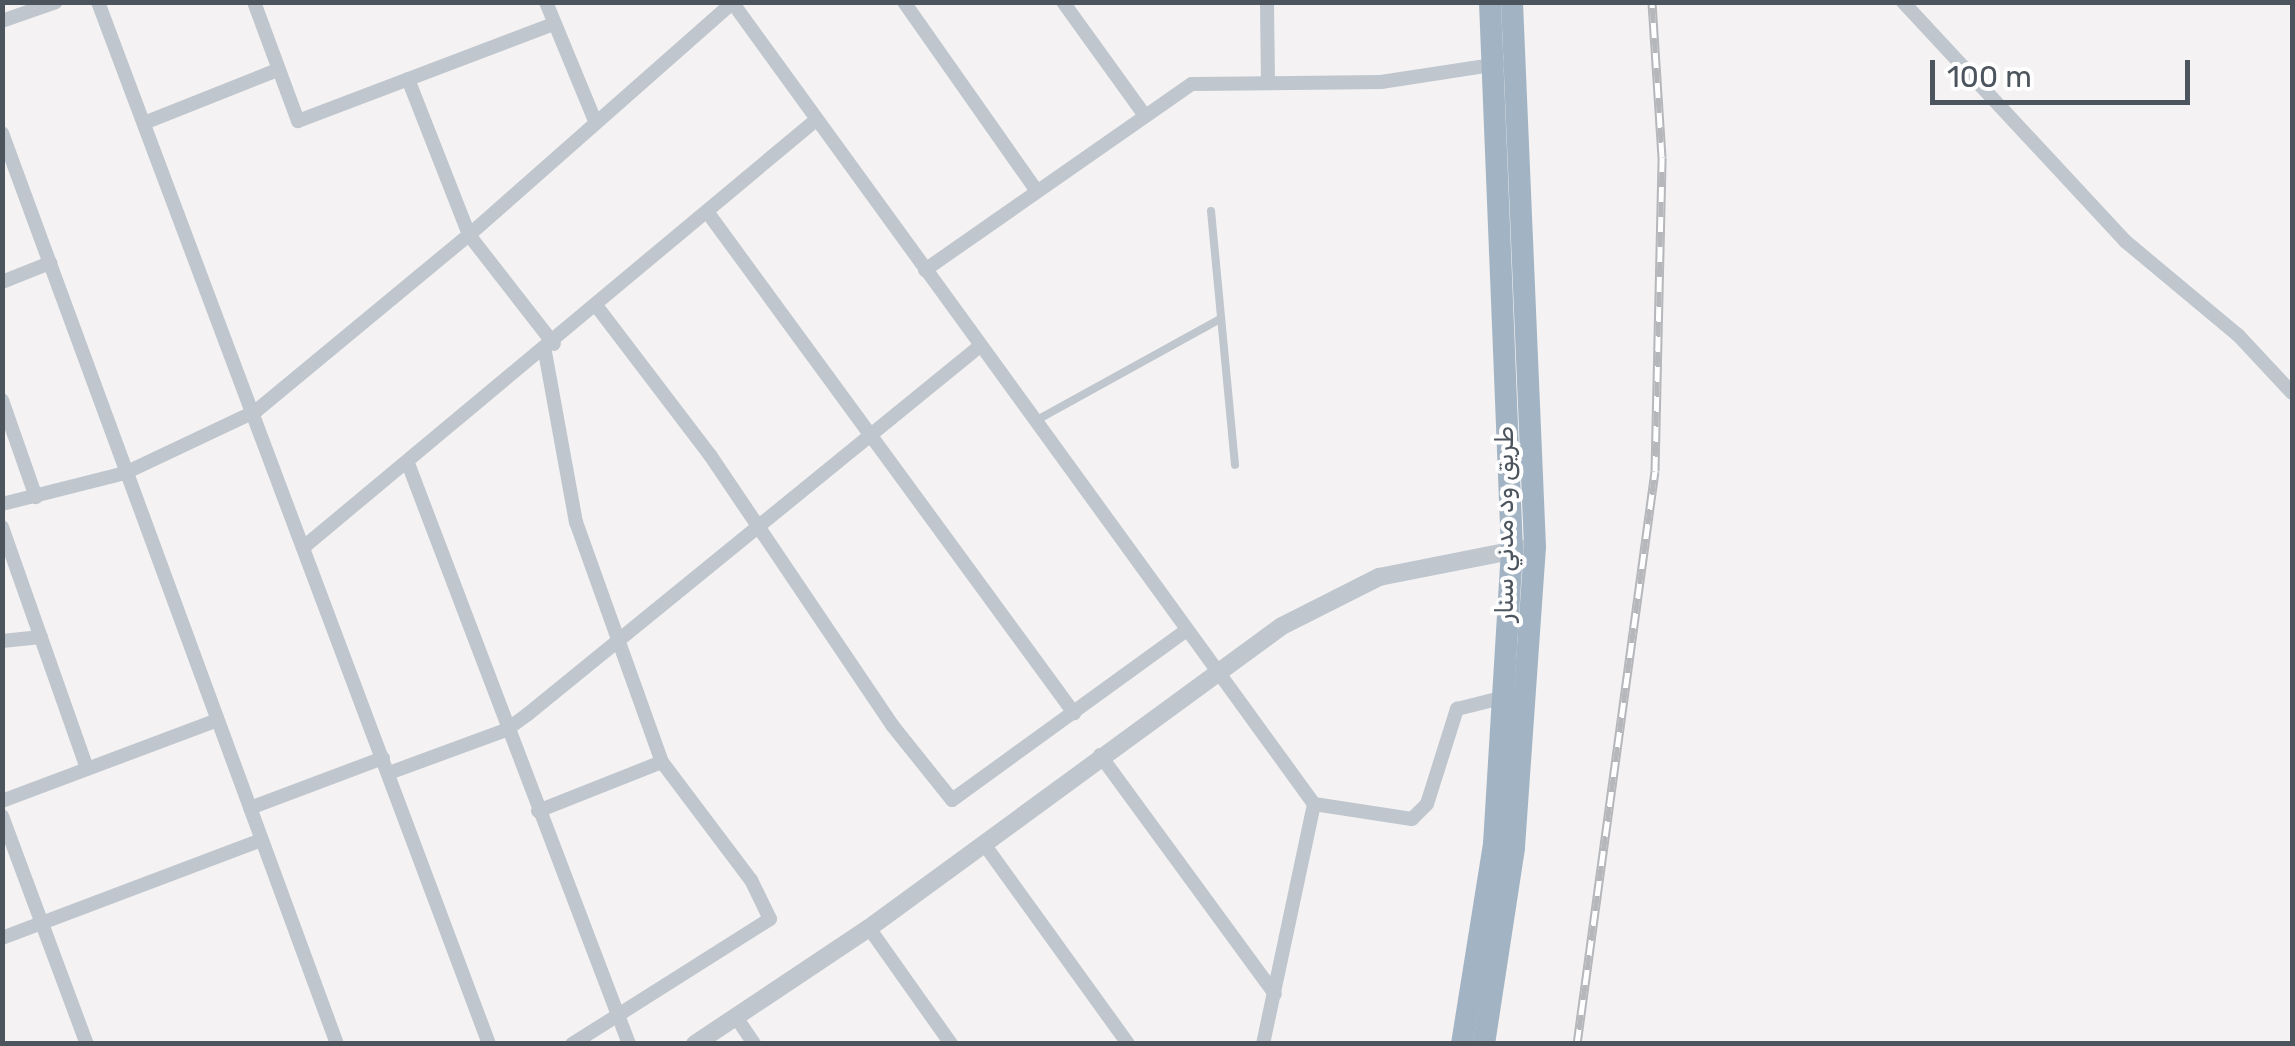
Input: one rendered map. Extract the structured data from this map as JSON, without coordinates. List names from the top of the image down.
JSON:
{
  "streets": {
    "highway": ["طريق ود مدني سنار"]
  },
  "scale_bar": "100 m"
}
